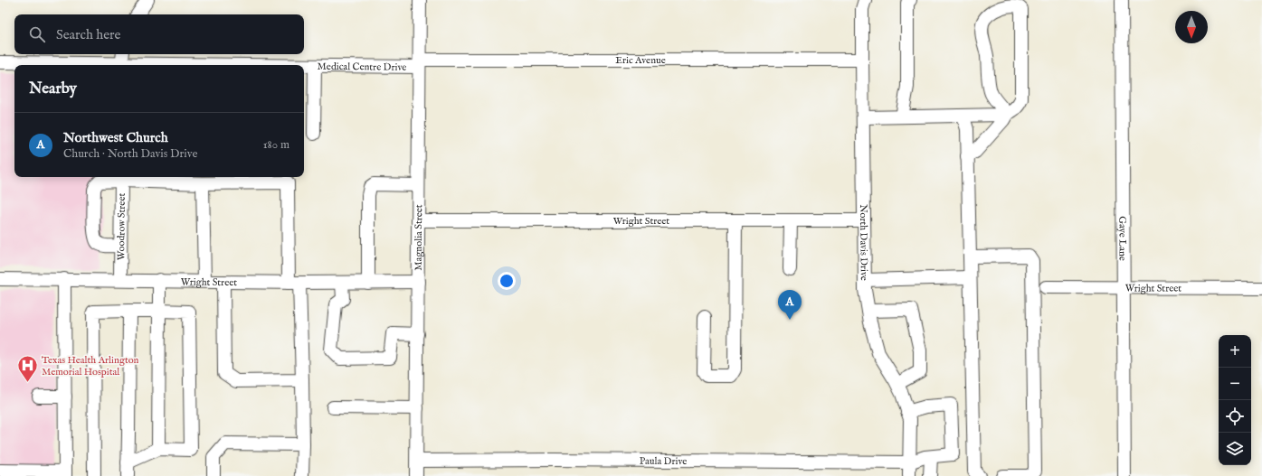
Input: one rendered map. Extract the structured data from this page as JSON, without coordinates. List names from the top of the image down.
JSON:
{
  "streets": {
    "street": [
      "Eric Avenue",
      "Medical Centre Drive",
      "Wright Street",
      "Woodrow Street",
      "Magnolia Street",
      "Gaye Lane",
      "North Davis Drive",
      "Paula Drive"
    ]
  },
  "crossings": [
    ["Eric Avenue", "Medical Centre Drive"],
    ["Eric Avenue", "Magnolia Street"],
    ["Eric Avenue", "North Davis Drive"],
    ["Medical Centre Drive", "Magnolia Street"],
    ["Wright Street", "Woodrow Street"],
    ["Wright Street", "Magnolia Street"],
    ["Wright Street", "Gaye Lane"],
    ["Wright Street", "North Davis Drive"],
    ["Magnolia Street", "Paula Drive"],
    ["North Davis Drive", "Paula Drive"]
  ],
  "places": {
    "hospital": ["Texas Health Arlington Memorial Hospital"]
  },
  "north": "bottom",
  "page": {
    "search": "Search here",
    "heading": "Nearby",
    "list": [
      {
        "mark": "A",
        "name": "Northwest Church",
        "note": "Church · North Davis Drive",
        "value": "180 m"
      }
    ],
    "pins": "A",
    "map_buttons": ["+", "−"]
  }
}
